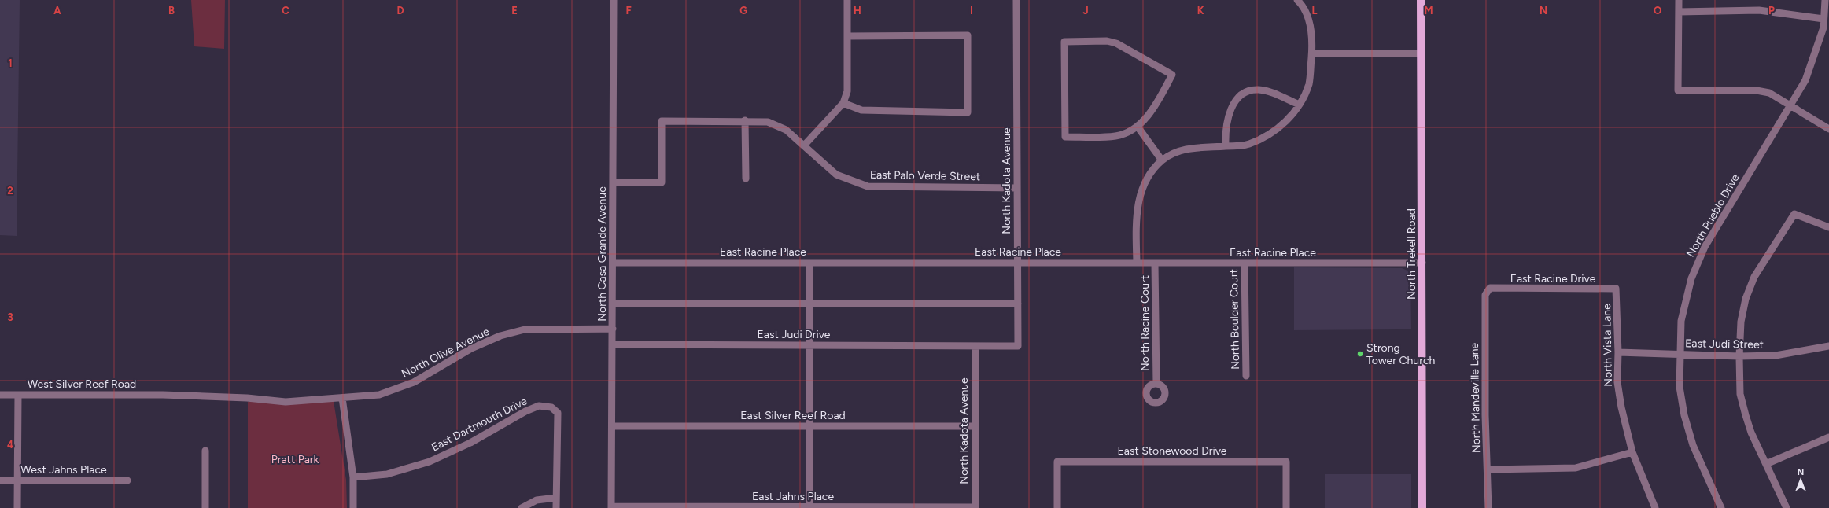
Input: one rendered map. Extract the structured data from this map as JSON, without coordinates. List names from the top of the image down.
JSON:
{
  "streets": {
    "main road": ["North Trekell Road"],
    "street": [
      "East Palo Verde Street",
      "North Kadota Avenue",
      "North Pueblo Drive",
      "East Racine Place",
      "North Casa Grande Avenue",
      "East Racine Drive",
      "North Boulder Court",
      "North Racine Court",
      "East Judi Drive",
      "East Judi Street",
      "North Vista Lane",
      "North Olive Avenue",
      "West Silver Reef Road",
      "North Mandeville Lane",
      "East Silver Reef Road",
      "East Dartmouth Drive",
      "East Stonewood Drive",
      "West Jahns Place",
      "East Jahns Place"
    ]
  },
  "crossings": [
    ["East Palo Verde Street", "North Kadota Avenue"],
    ["East Palo Verde Street", "North Casa Grande Avenue"],
    ["North Kadota Avenue", "East Racine Place"],
    ["North Kadota Avenue", "East Judi Drive"],
    ["North Kadota Avenue", "East Silver Reef Road"],
    ["North Kadota Avenue", "East Jahns Place"],
    ["North Pueblo Drive", "East Judi Street"],
    ["East Racine Place", "North Casa Grande Avenue"],
    ["East Racine Place", "North Trekell Road"],
    ["East Racine Place", "North Boulder Court"],
    ["East Racine Place", "North Racine Court"],
    ["North Casa Grande Avenue", "East Judi Drive"],
    ["North Casa Grande Avenue", "North Olive Avenue"],
    ["North Casa Grande Avenue", "East Silver Reef Road"],
    ["North Casa Grande Avenue", "East Jahns Place"],
    ["East Racine Drive", "North Vista Lane"],
    ["East Racine Drive", "North Mandeville Lane"],
    ["East Judi Street", "North Vista Lane"],
    ["North Olive Avenue", "West Silver Reef Road"]
  ],
  "parks": ["Pratt Park"],
  "places": ["Strong Tower Church"],
  "north": "top",
  "grid": {
    "columns": [
      "A",
      "B",
      "C",
      "D",
      "E",
      "F",
      "G",
      "H",
      "I",
      "J",
      "K",
      "L",
      "M",
      "N",
      "O",
      "P"
    ],
    "rows": [
      "1",
      "2",
      "3",
      "4"
    ]
  }
}
